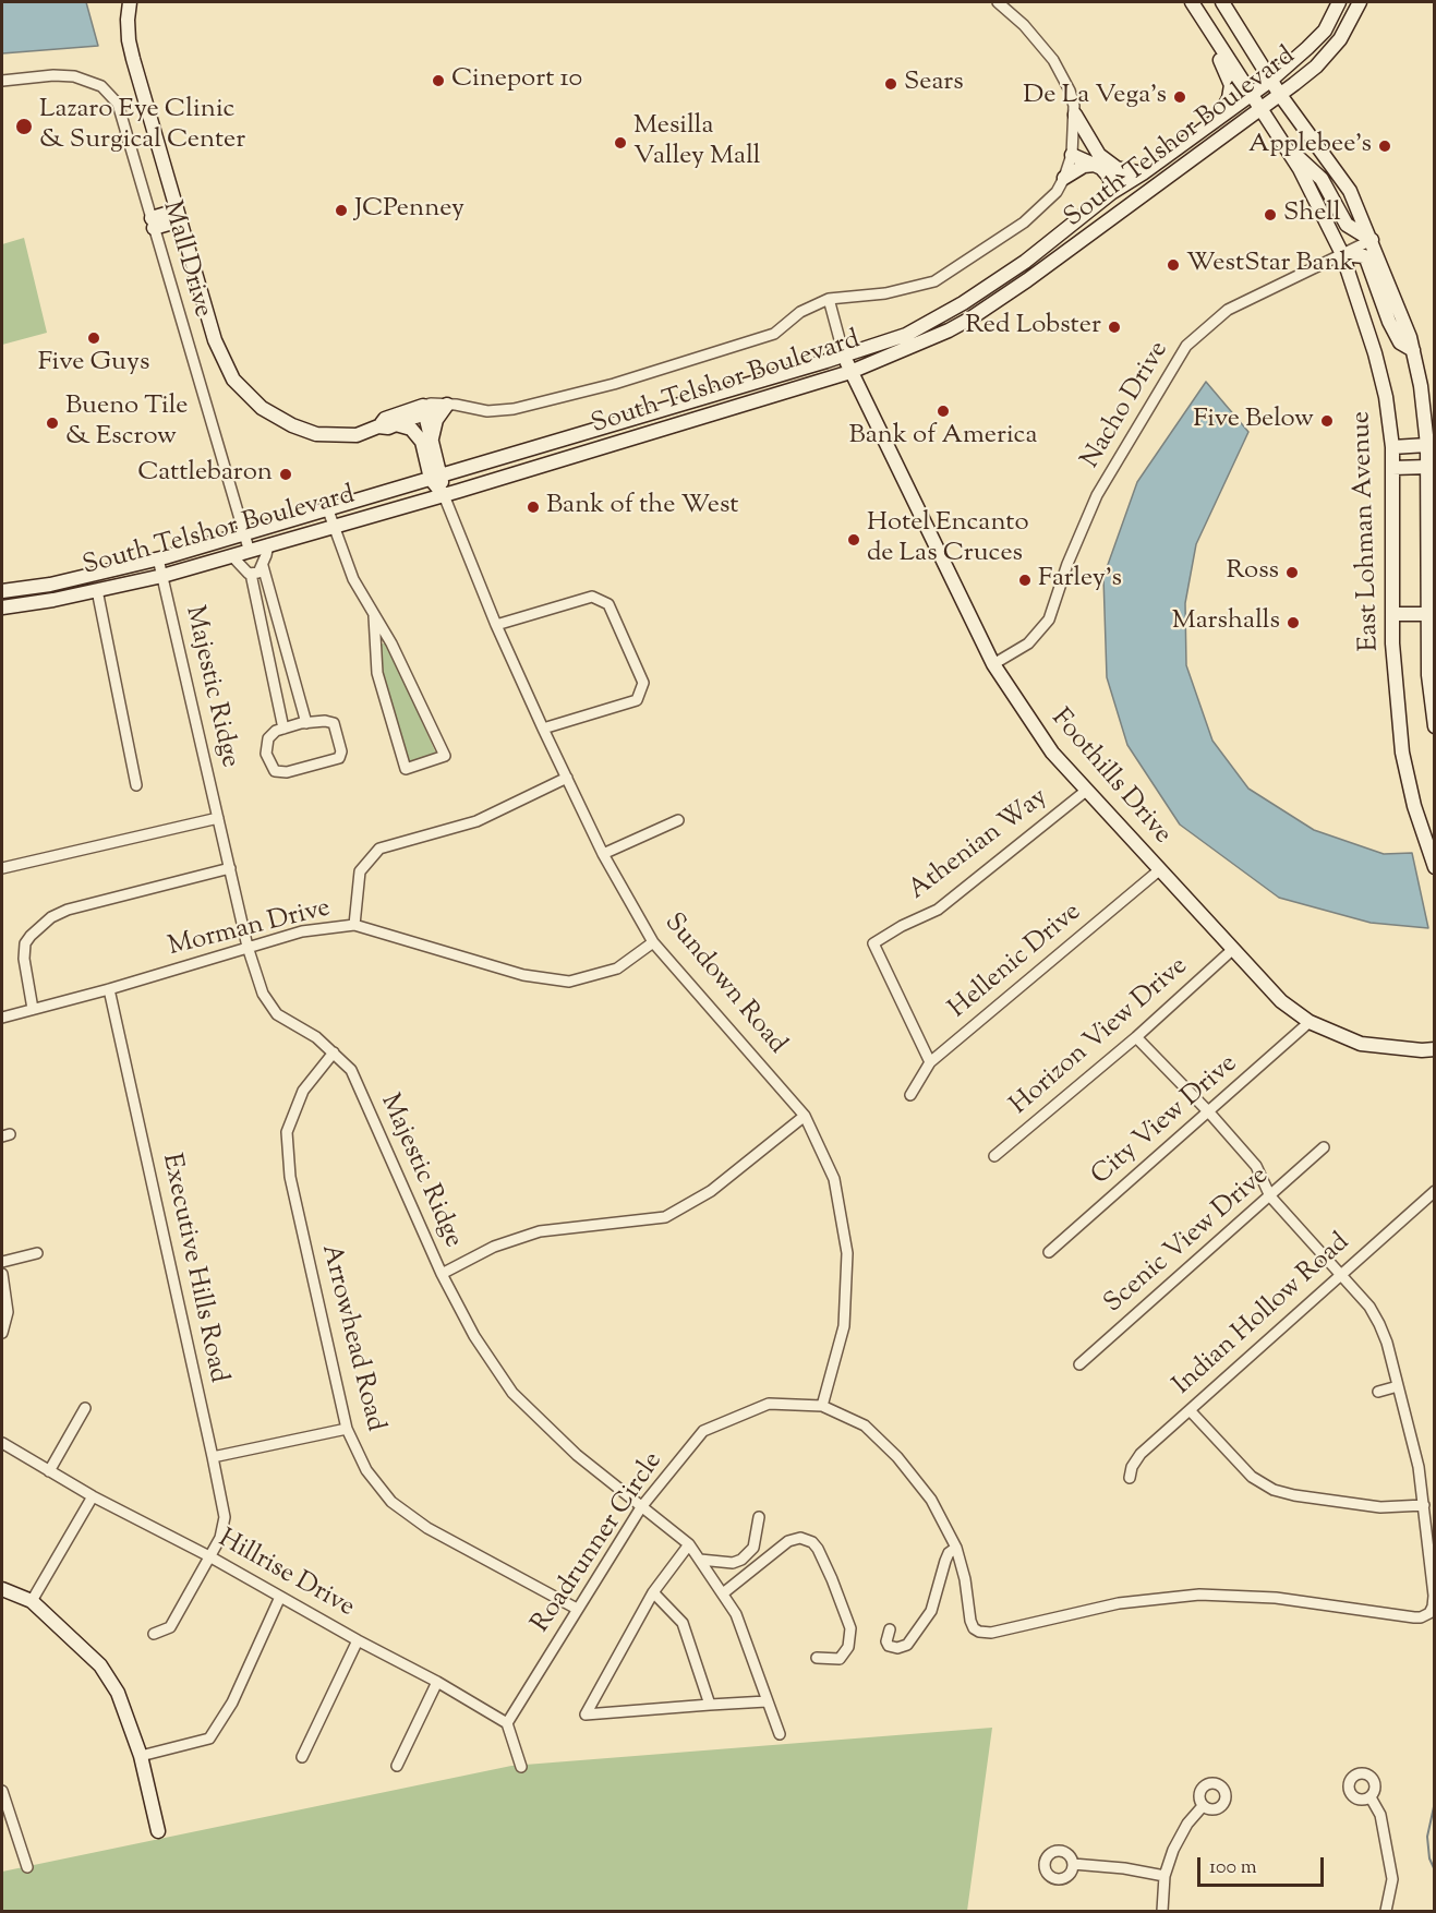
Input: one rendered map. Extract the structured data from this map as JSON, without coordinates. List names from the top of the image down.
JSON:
{
  "streets": {
    "main road": [
      "South Telshor Boulevard",
      "East Lohman Avenue",
      "Foothills Drive",
      "Sundown Road"
    ],
    "street": [
      "Mall Drive",
      "Nacho Drive",
      "Majestic Ridge",
      "Athenian Way",
      "Morman Drive",
      "Hellenic Drive",
      "Horizon View Drive",
      "City View Drive",
      "Scenic View Drive",
      "Executive Hills Road",
      "Indian Hollow Road",
      "Arrowhead Road",
      "Roadrunner Circle",
      "Hillrise Drive"
    ]
  },
  "crossings": [
    ["South Telshor Boulevard", "Mall Drive"],
    ["South Telshor Boulevard", "East Lohman Avenue"],
    ["South Telshor Boulevard", "Majestic Ridge"],
    ["South Telshor Boulevard", "Foothills Drive"],
    ["South Telshor Boulevard", "Sundown Road"],
    ["Nacho Drive", "East Lohman Avenue"],
    ["Nacho Drive", "Foothills Drive"],
    ["Majestic Ridge", "Morman Drive"],
    ["Majestic Ridge", "Arrowhead Road"],
    ["Majestic Ridge", "Roadrunner Circle"],
    ["Foothills Drive", "Athenian Way"],
    ["Foothills Drive", "Hellenic Drive"],
    ["Foothills Drive", "Horizon View Drive"],
    ["Foothills Drive", "City View Drive"],
    ["Athenian Way", "Hellenic Drive"],
    ["Morman Drive", "Sundown Road"],
    ["Morman Drive", "Executive Hills Road"],
    ["Sundown Road", "Roadrunner Circle"],
    ["Executive Hills Road", "Hillrise Drive"],
    ["Arrowhead Road", "Roadrunner Circle"],
    ["Roadrunner Circle", "Hillrise Drive"]
  ],
  "places": [
    "Cineport 10",
    "Sears",
    "De La Vega's",
    "Lazaro Eye Clinic & Surgical Center",
    "Mesilla Valley Mall",
    "Applebee's",
    "JCPenney",
    "Shell",
    "WestStar Bank",
    "Red Lobster",
    "Five Guys",
    "Bank of America",
    "Five Below",
    "Bueno Tile & Escrow",
    "Cattlebaron",
    "Bank of the West",
    "Hotel Encanto de Las Cruces",
    "Ross",
    "Farley's",
    "Marshalls"
  ],
  "scale_bar": "100 m"
}
